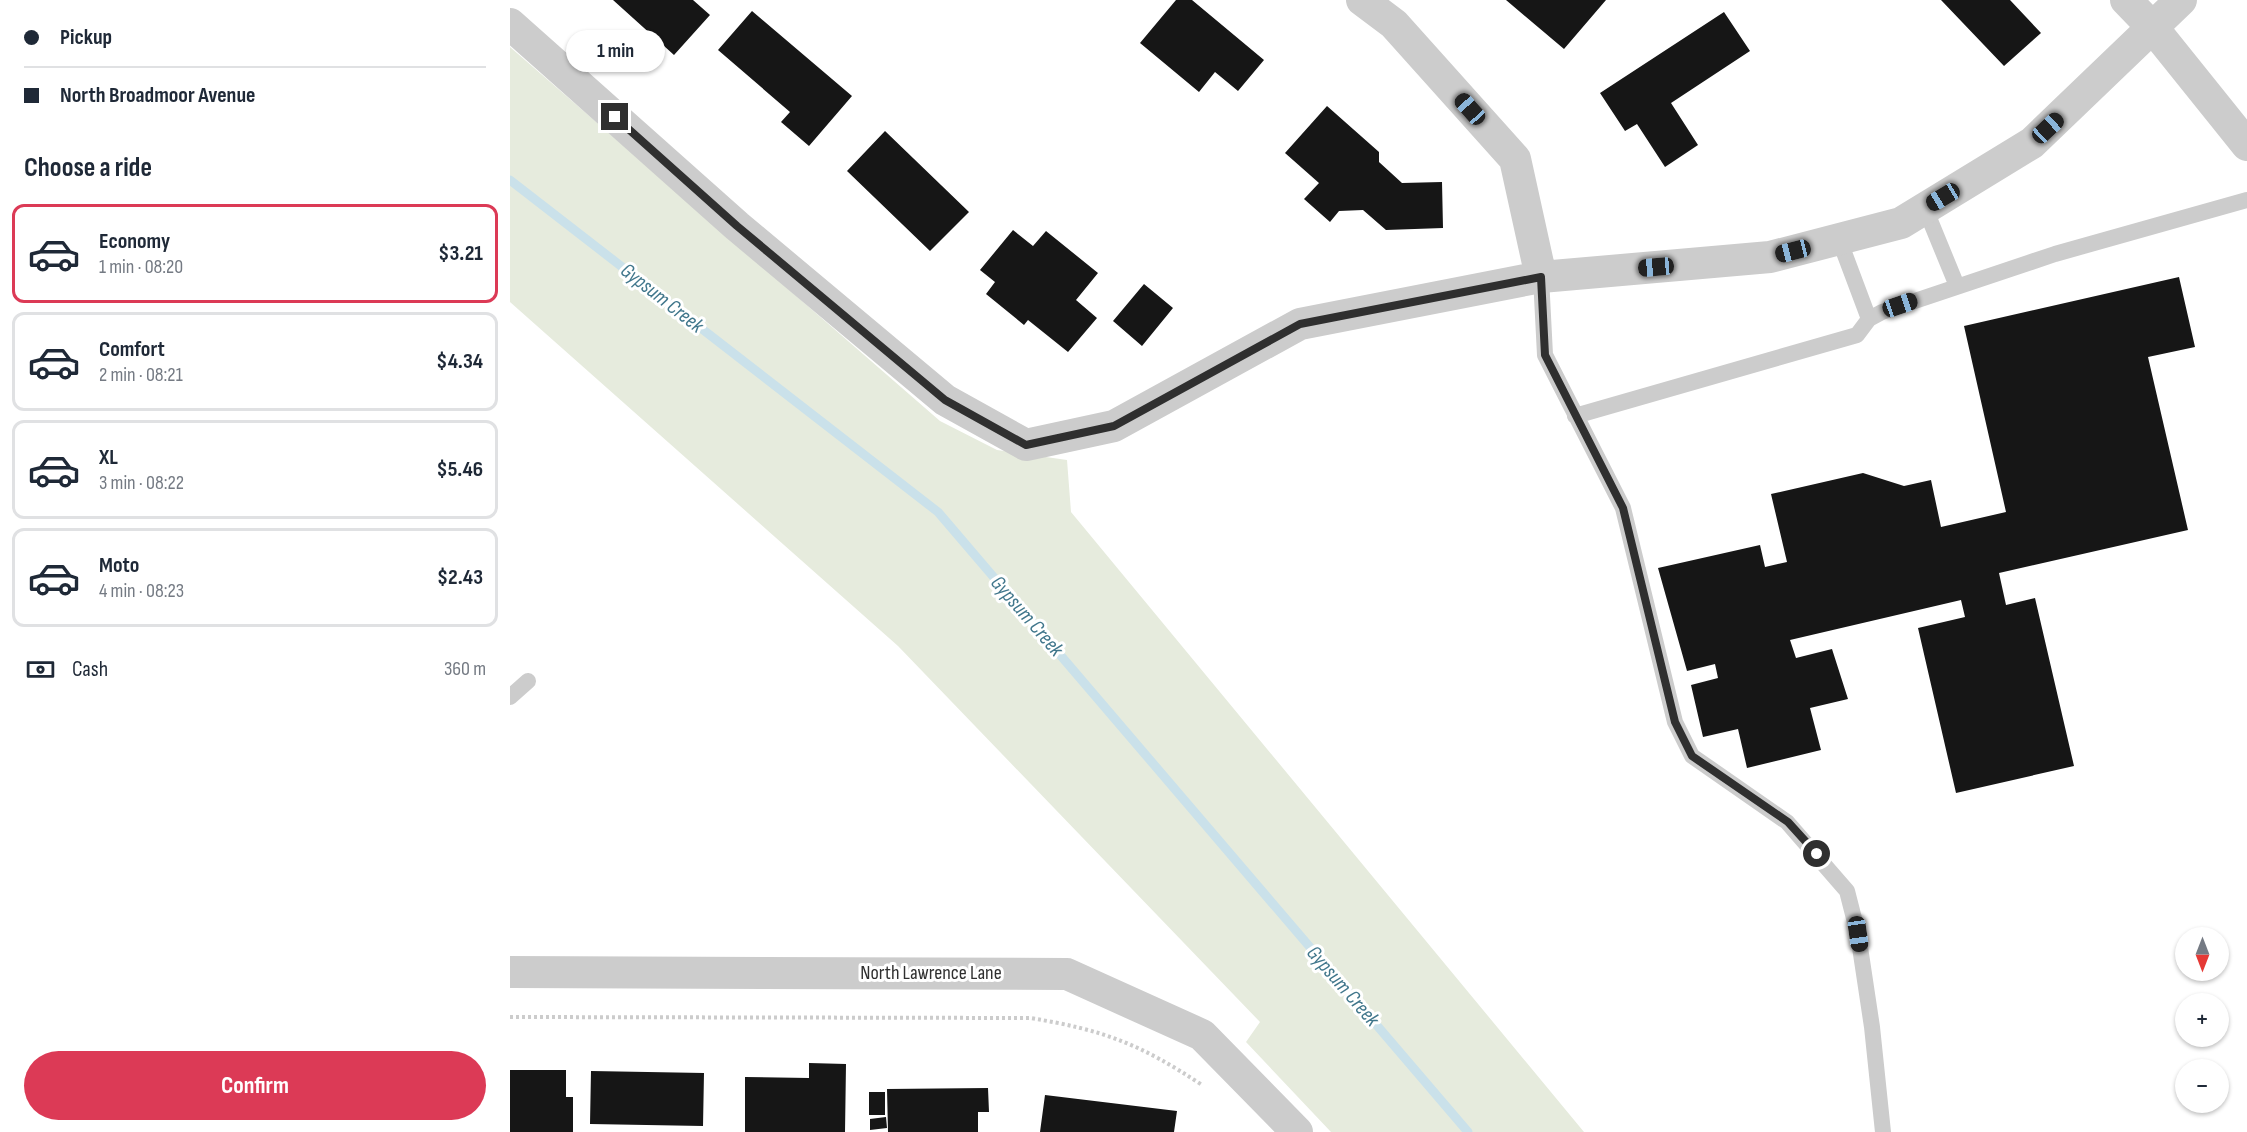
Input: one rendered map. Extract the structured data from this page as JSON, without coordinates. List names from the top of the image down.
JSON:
{
  "streets": {
    "street": ["North Lawrence Lane"]
  },
  "water": ["Gypsum Creek"],
  "north": "bottom",
  "page": {
    "banner": ["Pickup", "North Broadmoor Avenue"],
    "bubble": "1 min",
    "heading": "Choose a ride",
    "list": [
      {
        "name": "Economy",
        "note": "1 min · 08:20",
        "value": "$3.21"
      },
      {
        "name": "Comfort",
        "note": "2 min · 08:21",
        "value": "$4.34"
      },
      {
        "name": "XL",
        "note": "3 min · 08:22",
        "value": "$5.46"
      },
      {
        "name": "Moto",
        "note": "4 min · 08:23",
        "value": "$2.43"
      }
    ],
    "pay": ["Cash", "360 m"],
    "map_buttons": ["+", "−"],
    "buttons": "Confirm"
  }
}
